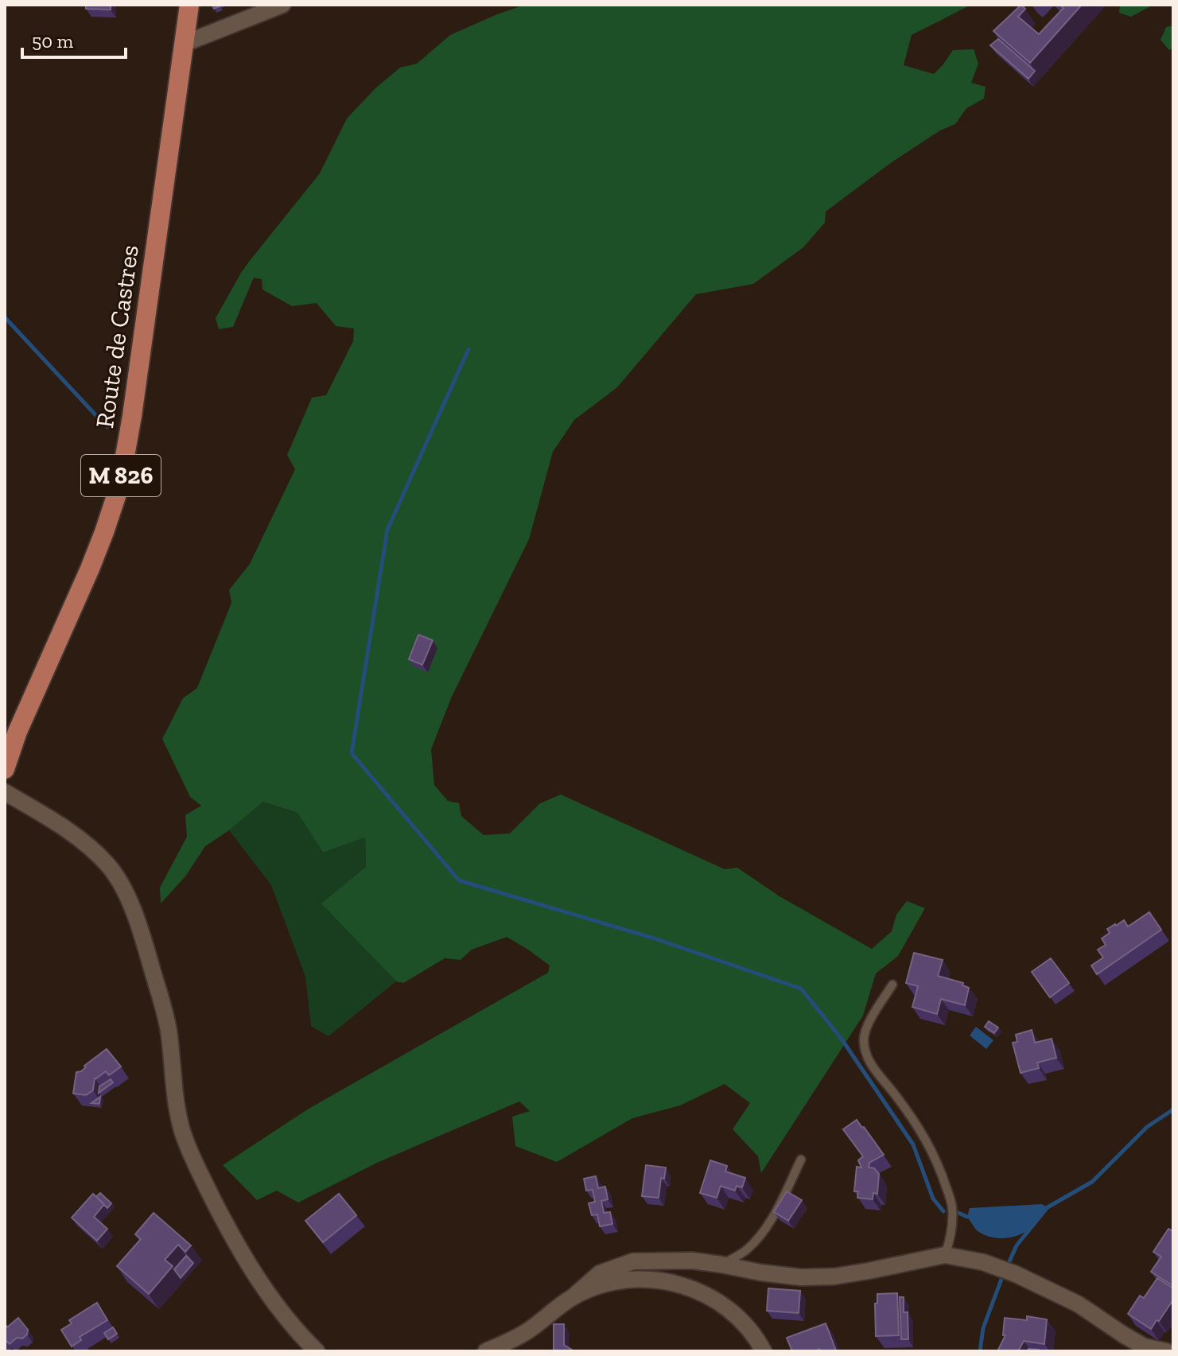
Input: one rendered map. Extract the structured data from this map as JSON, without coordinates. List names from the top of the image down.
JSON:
{
  "streets": {
    "main road": ["Route de Castres", "M 826"]
  },
  "scale_bar": "50 m"
}
